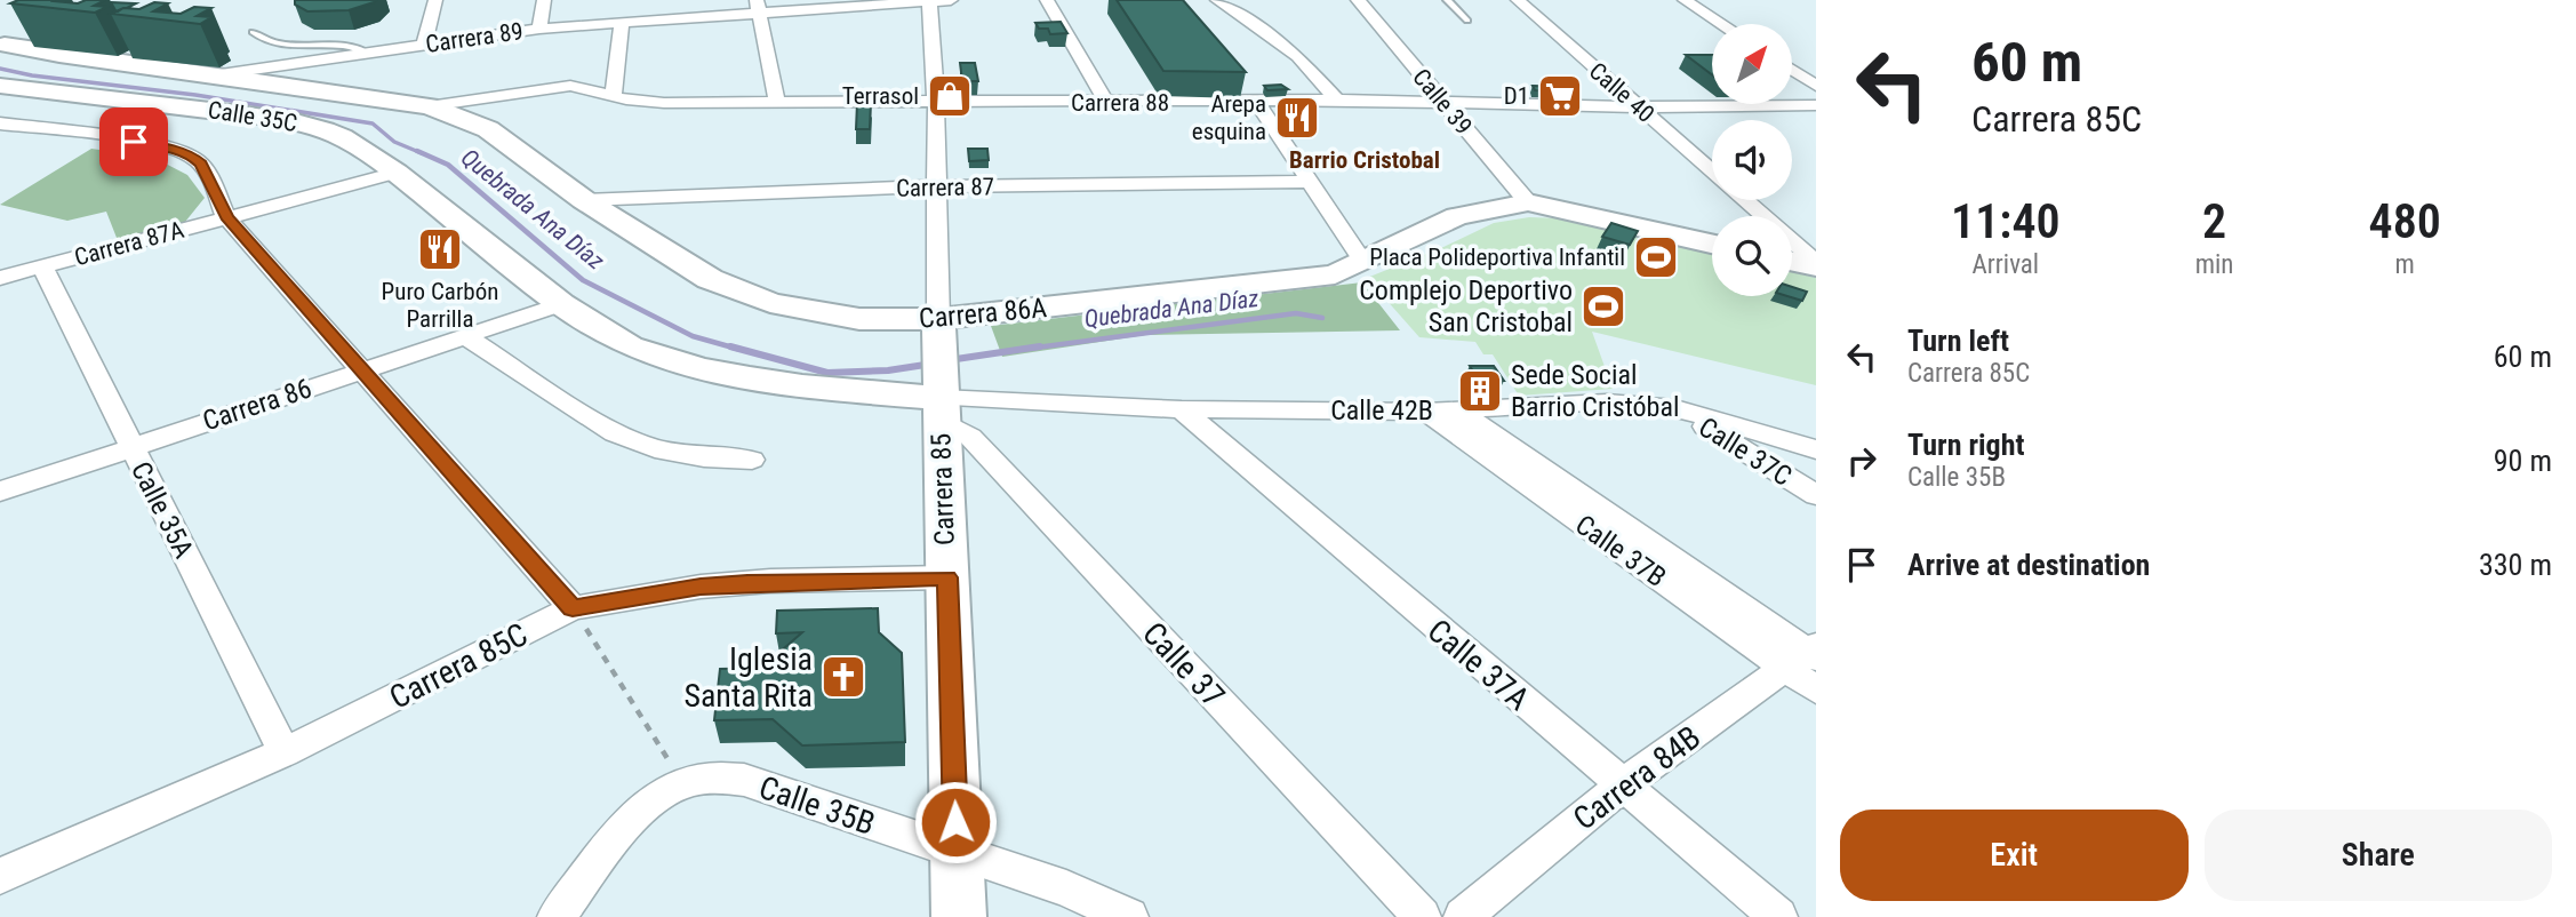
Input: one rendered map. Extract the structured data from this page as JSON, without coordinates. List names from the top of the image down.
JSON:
{
  "streets": {
    "street": [
      "Carrera 89",
      "Calle 40",
      "Calle 39",
      "Carrera 88",
      "Calle 35C",
      "Carrera 87",
      "Carrera 87A",
      "Carrera 86A",
      "Carrera 86",
      "Calle 42B",
      "Calle 37C",
      "Carrera 85",
      "Calle 35A",
      "Calle 37B",
      "Calle 37",
      "Calle 37A",
      "Carrera 85C",
      "Carrera 84B",
      "Calle 35B"
    ]
  },
  "crossings": [
    ["Carrera 89", "Calle 35C"],
    ["Calle 40", "Carrera 88"],
    ["Calle 39", "Carrera 88"],
    ["Calle 39", "Carrera 86A"],
    ["Carrera 88", "Calle 35C"],
    ["Calle 35C", "Carrera 87"],
    ["Calle 35C", "Carrera 87A"],
    ["Calle 35C", "Carrera 86A"],
    ["Calle 35C", "Carrera 86"],
    ["Carrera 87", "Carrera 86A"],
    ["Carrera 87A", "Calle 35A"],
    ["Carrera 86", "Calle 35A"],
    ["Calle 42B", "Calle 37C"],
    ["Calle 42B", "Carrera 85"],
    ["Calle 42B", "Calle 37B"],
    ["Calle 42B", "Calle 37"],
    ["Calle 42B", "Calle 37A"],
    ["Carrera 85", "Calle 37"],
    ["Carrera 85", "Carrera 85C"],
    ["Carrera 85", "Calle 35B"],
    ["Calle 35A", "Carrera 85C"],
    ["Calle 37B", "Carrera 84B"],
    ["Calle 37A", "Carrera 84B"]
  ],
  "districts": ["Barrio Cristobal"],
  "water": ["Quebrada Ana Díaz"],
  "places": {
    "shop": ["Terrasol"],
    "supermarket": ["D1"],
    "restaurant": ["Arepa esquina", "Puro Carbón Parrilla"],
    "sports": ["Placa Polideportiva Infantil", "Complejo Deportivo San Cristobal"],
    "building": ["Sede Social Barrio Cristóbal"],
    "church": ["Iglesia Santa Rita"]
  },
  "north": "top right",
  "page": {
    "turn": ["60 m", "Carrera 85C"],
    "eta": [
      "11:40",
      "Arrival",
      "2",
      "min",
      "480",
      "m"
    ],
    "list": [
      {
        "name": "Turn left",
        "note": "Carrera 85C",
        "value": "60 m"
      },
      {
        "name": "Turn right",
        "note": "Calle 35B",
        "value": "90 m"
      },
      {
        "name": "Arrive at destination",
        "value": "330 m"
      }
    ],
    "buttons": ["Exit", "Share"]
  }
}
